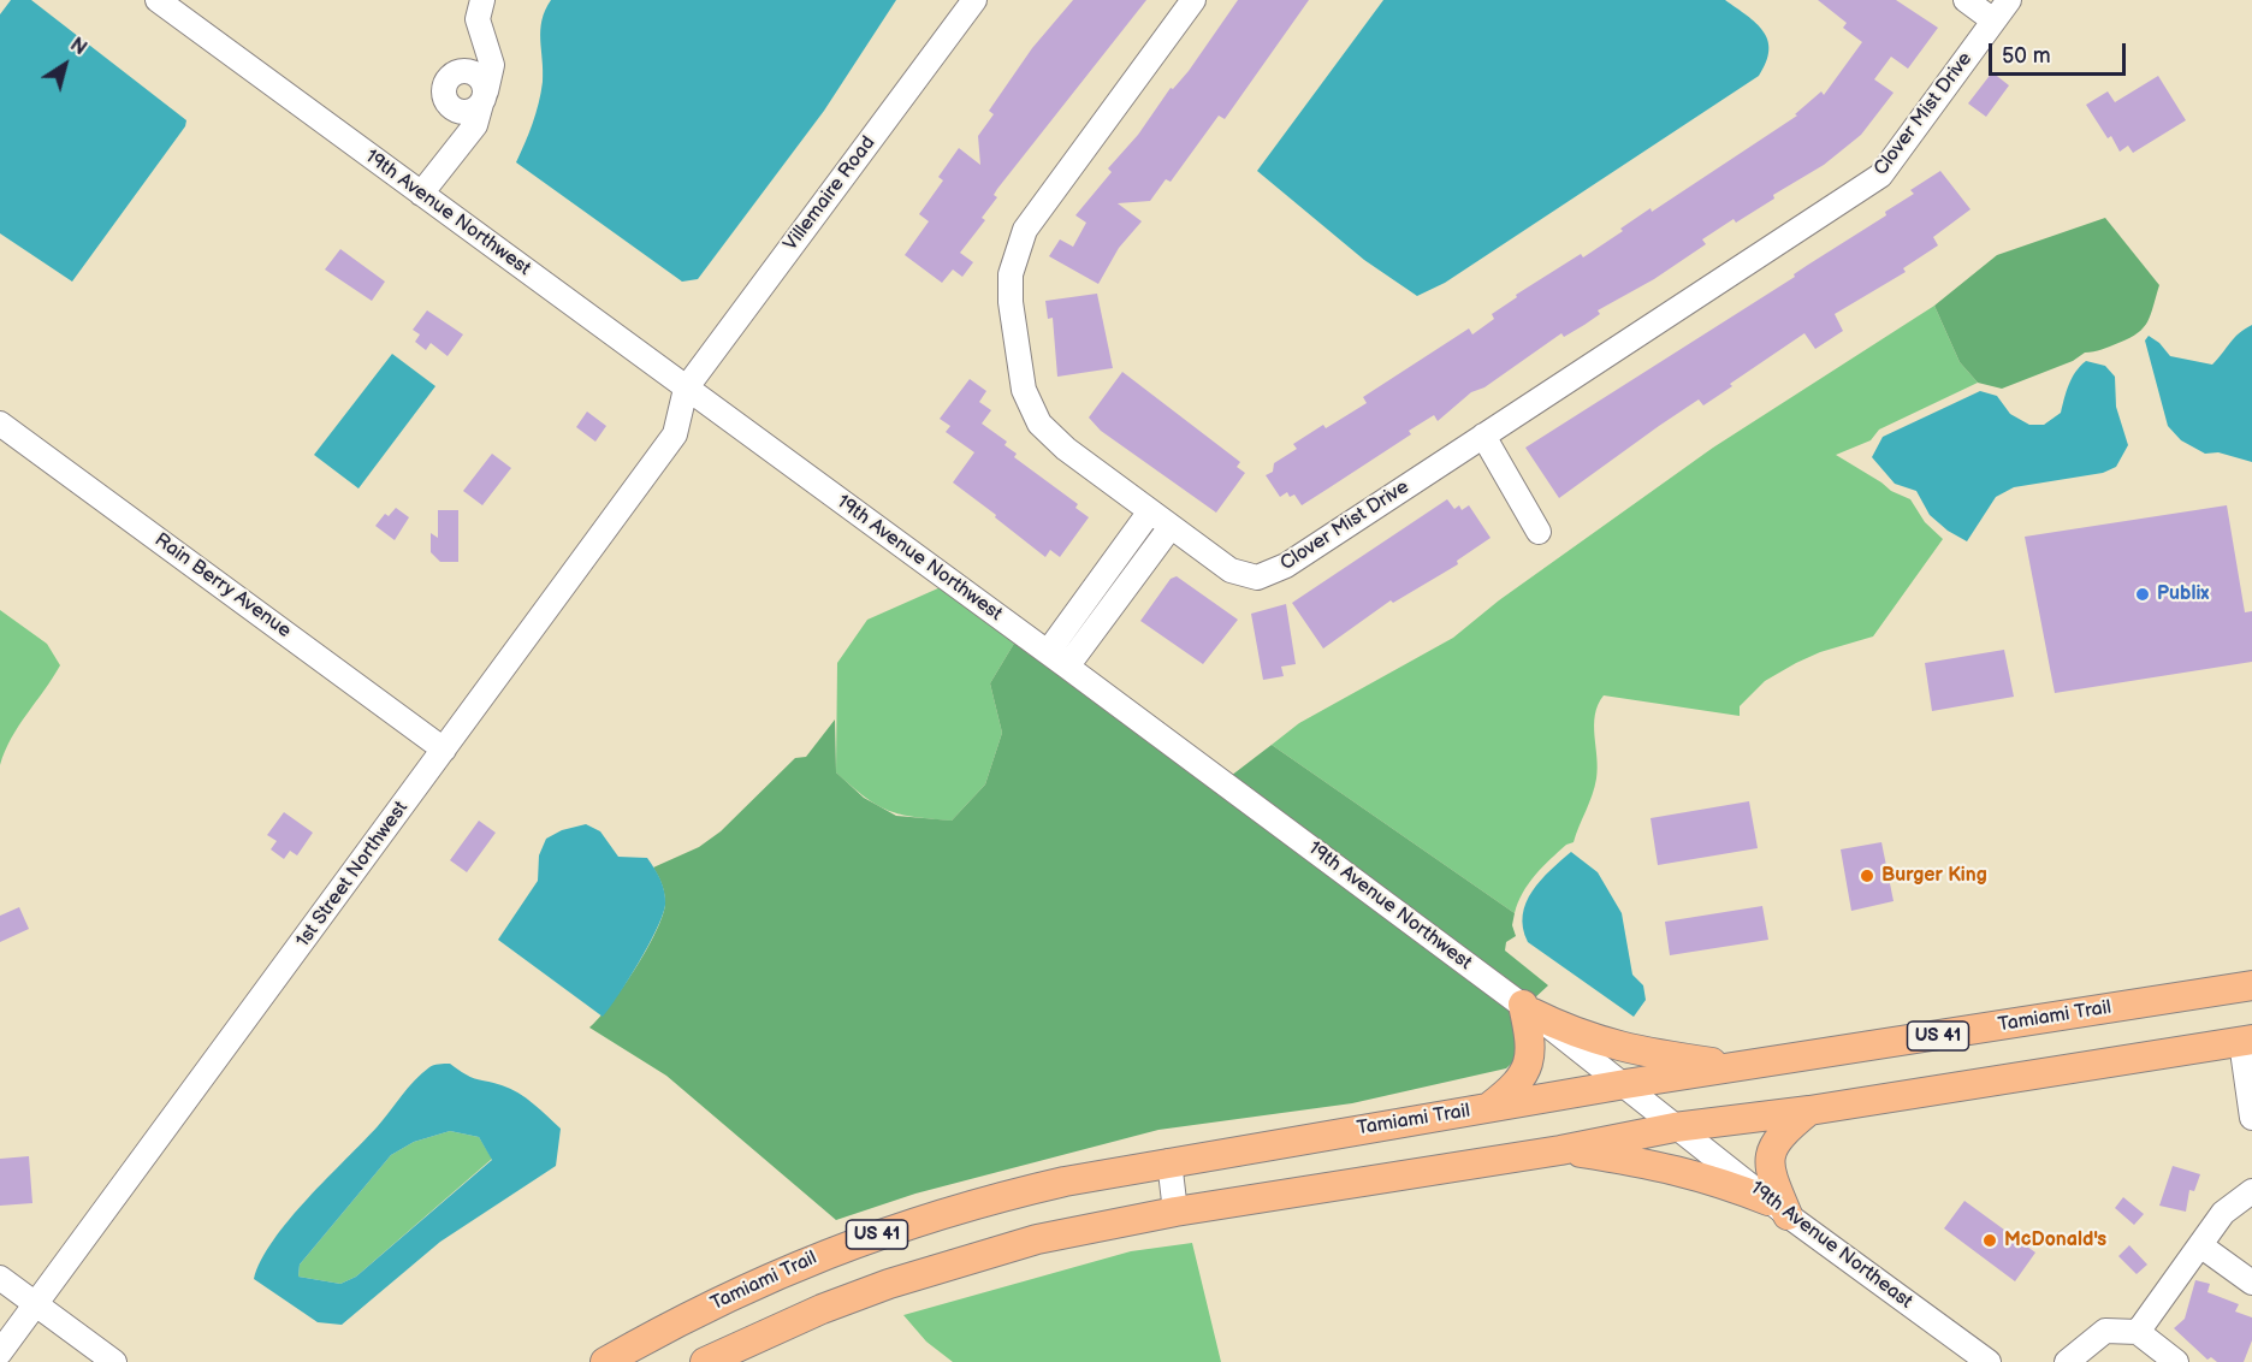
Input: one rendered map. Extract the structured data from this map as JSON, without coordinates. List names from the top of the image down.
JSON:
{
  "streets": {
    "main road": ["Tamiami Trail", "US 41"],
    "street": [
      "Clover Mist Drive",
      "Villemaire Road",
      "19th Avenue Northwest",
      "Rain Berry Avenue",
      "1st Street Northwest",
      "19th Avenue Northeast"
    ]
  },
  "crossings": [
    ["Villemaire Road", "19th Avenue Northwest"],
    ["Villemaire Road", "1st Street Northwest"],
    ["19th Avenue Northwest", "1st Street Northwest"],
    ["19th Avenue Northwest", "Tamiami Trail"],
    ["19th Avenue Northwest", "US 41"],
    ["19th Avenue Northwest", "19th Avenue Northeast"],
    ["Rain Berry Avenue", "1st Street Northwest"],
    ["US 41", "19th Avenue Northeast"]
  ],
  "places": ["Publix", "Burger King", "McDonald's"],
  "scale_bar": "50 m",
  "north": "top right"
}
